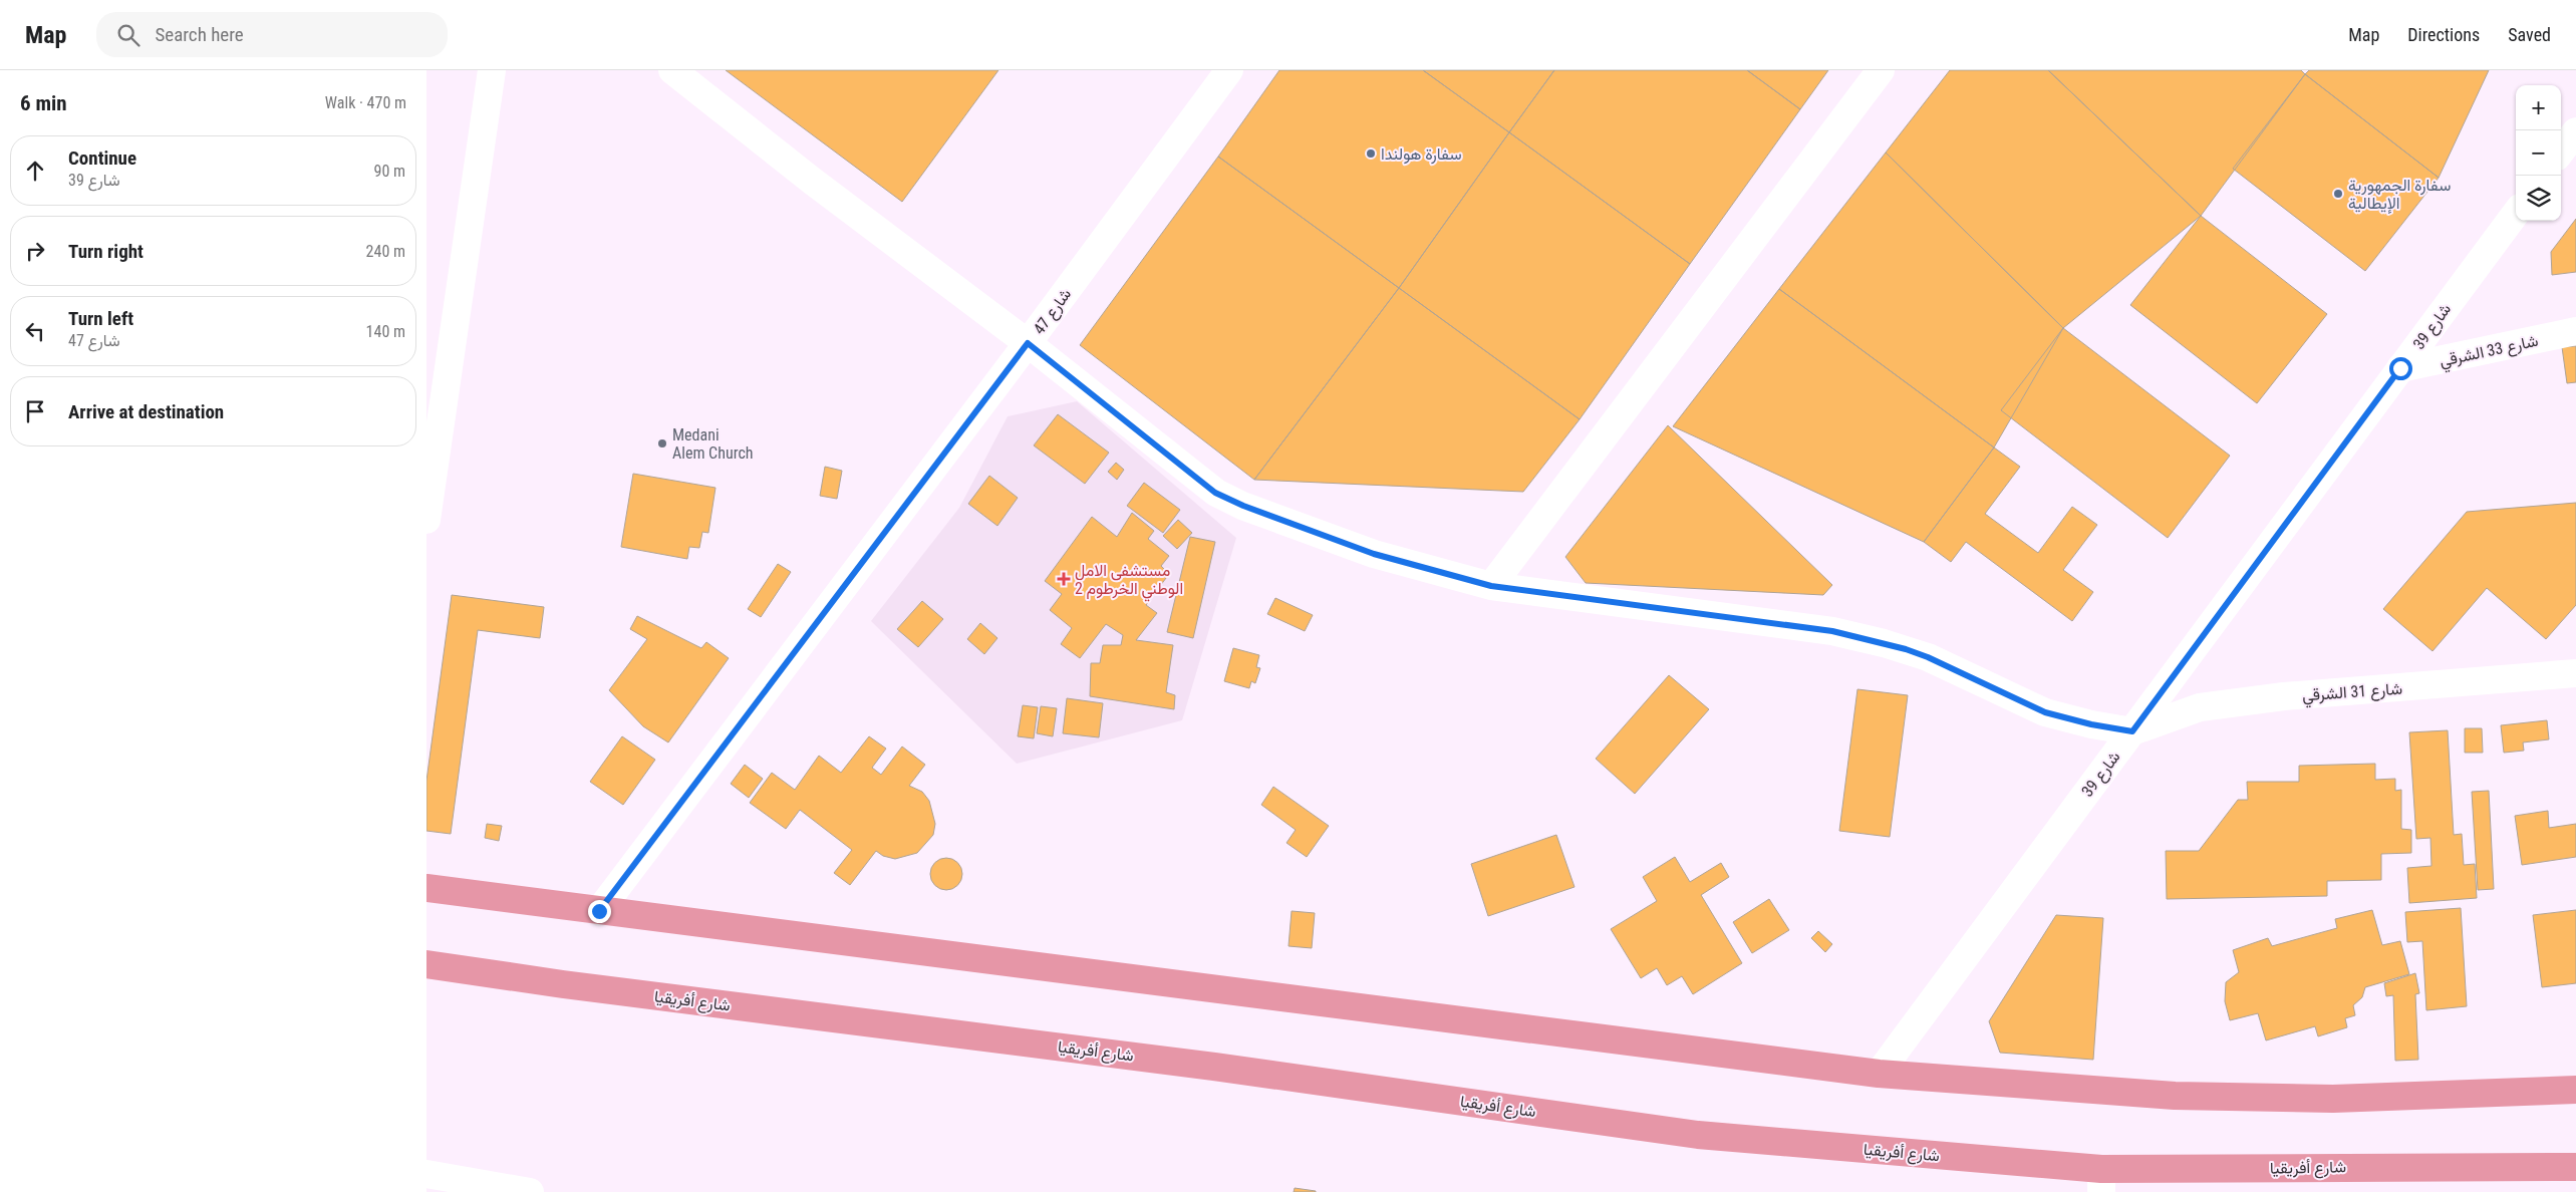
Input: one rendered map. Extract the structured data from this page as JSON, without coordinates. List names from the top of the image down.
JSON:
{
  "streets": {
    "highway": ["شارع أفريقيا"],
    "street": [
      "شارع 47",
      "شارع 39",
      "شارع 33 الشرقي",
      "شارع 31 الشرقي"
    ]
  },
  "crossings": [
    ["شارع 39", "شارع 33 الشرقي"],
    ["شارع 39", "شارع 31 الشرقي"]
  ],
  "places": {
    "other": ["سفارة هولندا", "سفارة الجمهورية الإيطالية", "Medani Alem Church"],
    "health": ["مستشفى الامل الوطني الخرطوم 2"]
  },
  "page": {
    "header": "Map",
    "search": "Search here",
    "nav": ["Map", "Directions", "Saved"],
    "heading": ["6 min", "Walk · 470 m"],
    "map_buttons": ["+", "−"],
    "list": [
      ["Continue", "شارع 39", "90 m"],
      ["Turn right", "240 m"],
      ["Turn left", "شارع 47", "140 m"],
      "Arrive at destination"
    ]
  }
}
